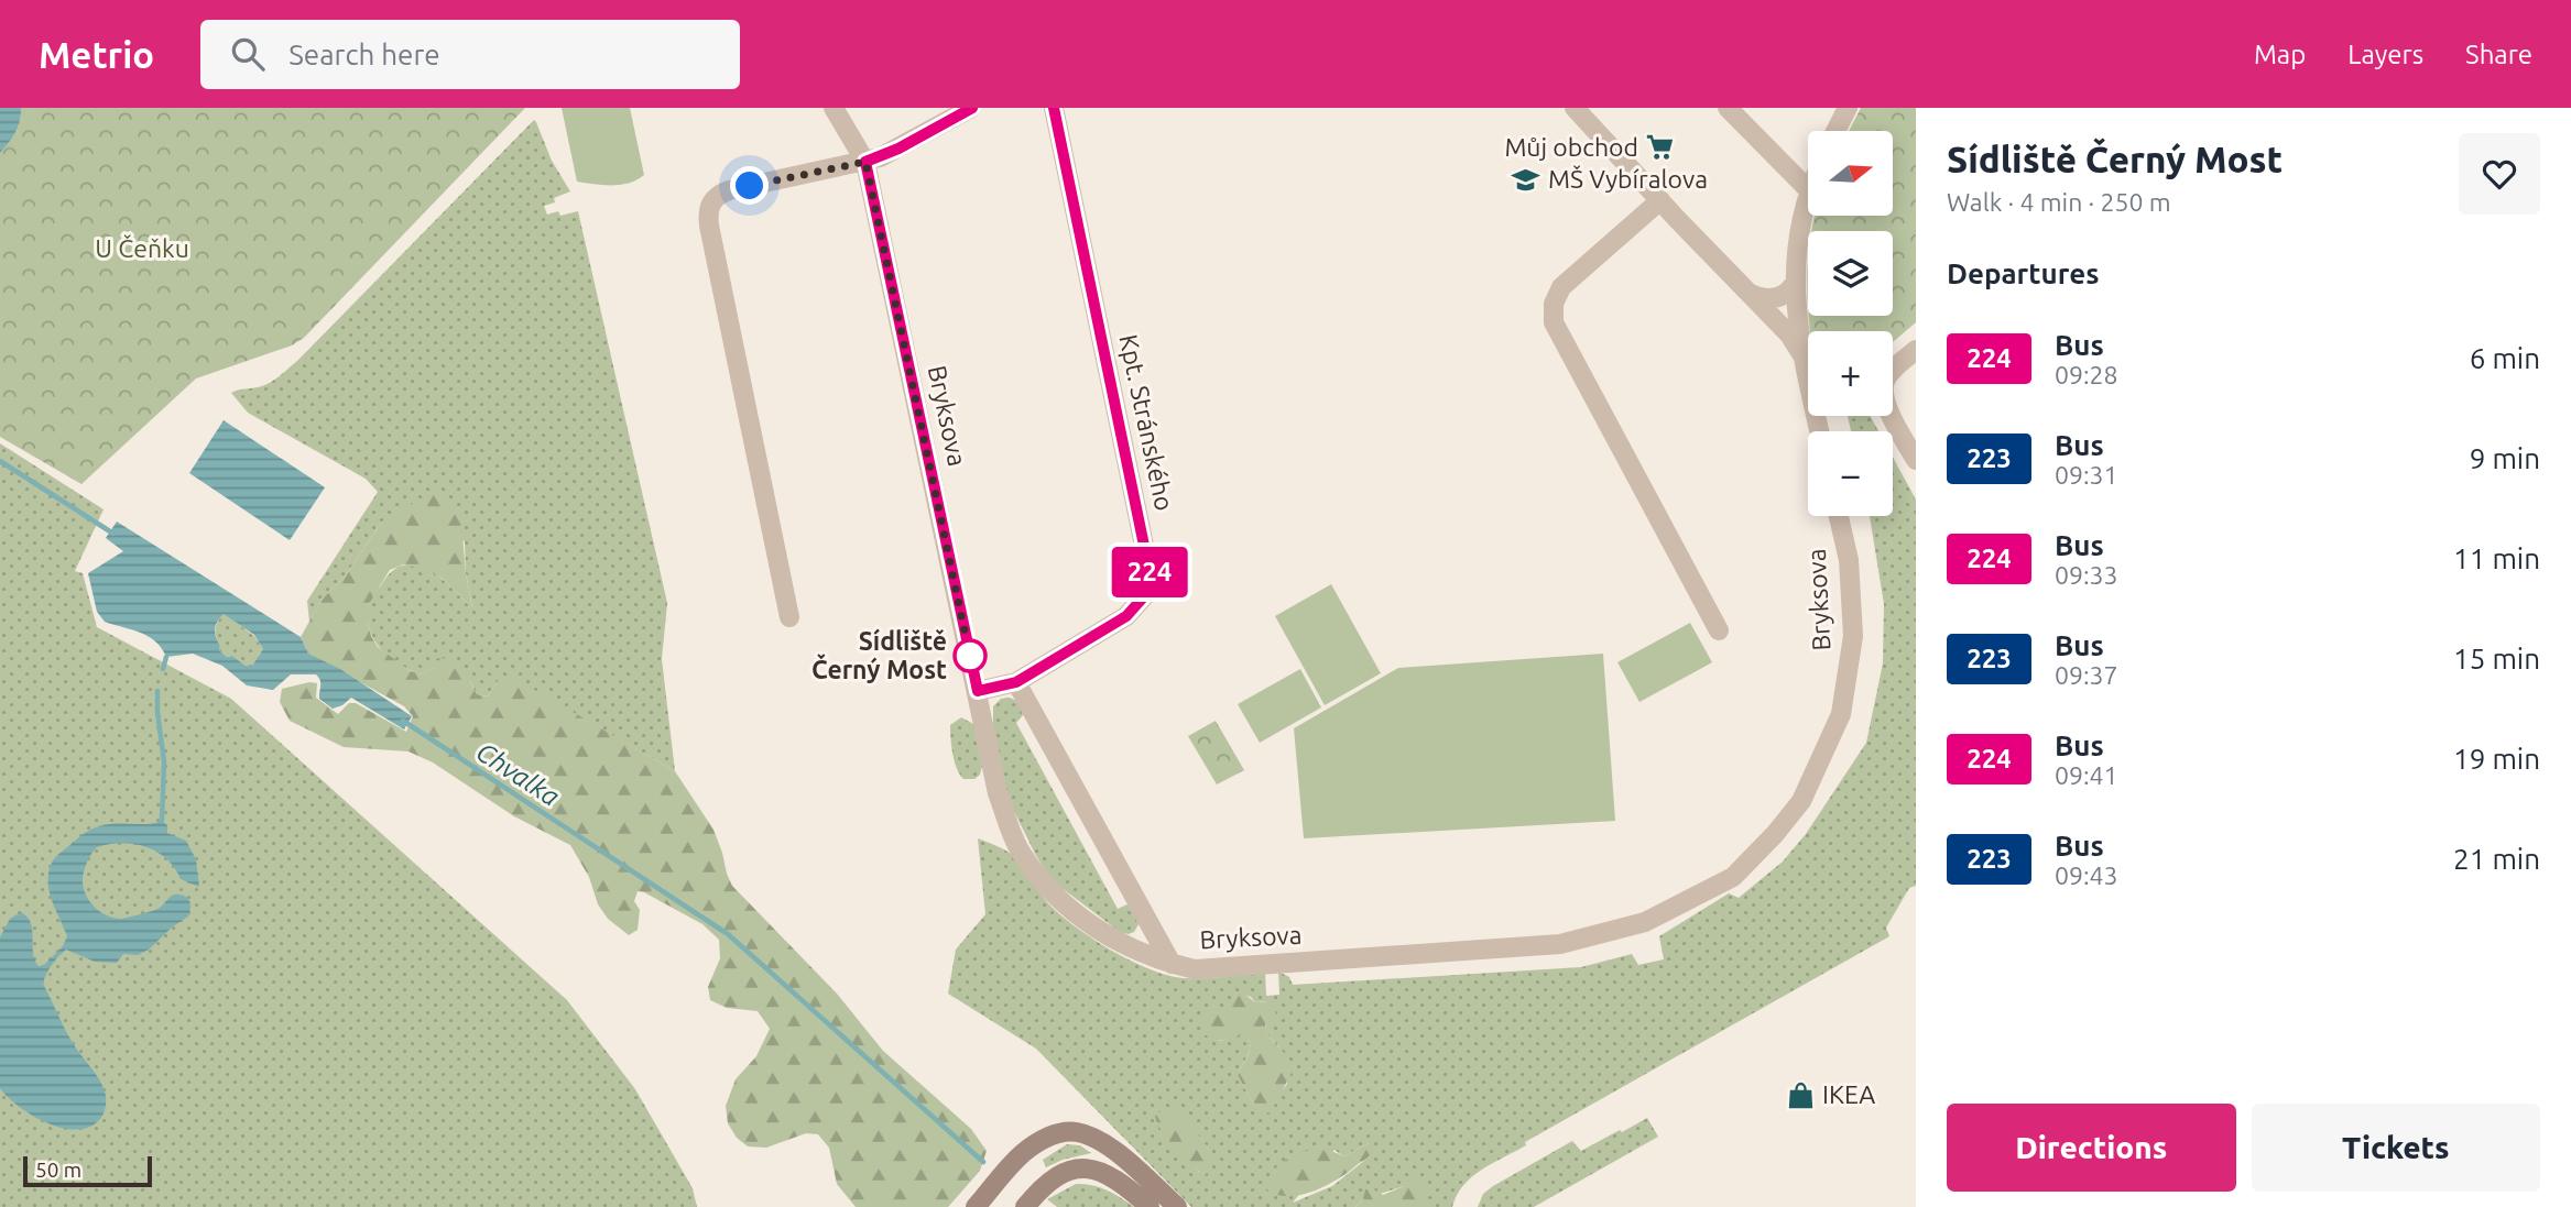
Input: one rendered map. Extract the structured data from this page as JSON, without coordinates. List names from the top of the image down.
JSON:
{
  "streets": {
    "street": ["Bryksova", "Kpt. Stránského"]
  },
  "crossings": [
    ["Bryksova", "Kpt. Stránského"]
  ],
  "water": ["Chvalka"],
  "parks": ["U Čeňku"],
  "places": {
    "supermarket": ["Můj obchod"],
    "school or university": ["MŠ Vybíralova"],
    "other": ["Sídliště Černý Most"],
    "shop": ["IKEA"]
  },
  "lines": ["bus line 224"],
  "scale_bar": "50 m",
  "north": "right",
  "page": {
    "header": "Metrio",
    "search": "Search here",
    "nav": ["Map", "Layers", "Share"],
    "on_map": "224",
    "heading": [
      ["Sídliště Černý Most", "Walk · 4 min · 250 m"],
      "Departures"
    ],
    "map_buttons": ["+", "−"],
    "list": [
      {
        "mark": "224",
        "name": "Bus",
        "note": "09:28",
        "value": "6 min"
      },
      {
        "mark": "223",
        "name": "Bus",
        "note": "09:31",
        "value": "9 min"
      },
      {
        "mark": "224",
        "name": "Bus",
        "note": "09:33",
        "value": "11 min"
      },
      {
        "mark": "223",
        "name": "Bus",
        "note": "09:37",
        "value": "15 min"
      },
      {
        "mark": "224",
        "name": "Bus",
        "note": "09:41",
        "value": "19 min"
      },
      {
        "mark": "223",
        "name": "Bus",
        "note": "09:43",
        "value": "21 min"
      }
    ],
    "buttons": ["Directions", "Tickets"],
    "scale": "50 m"
  }
}
